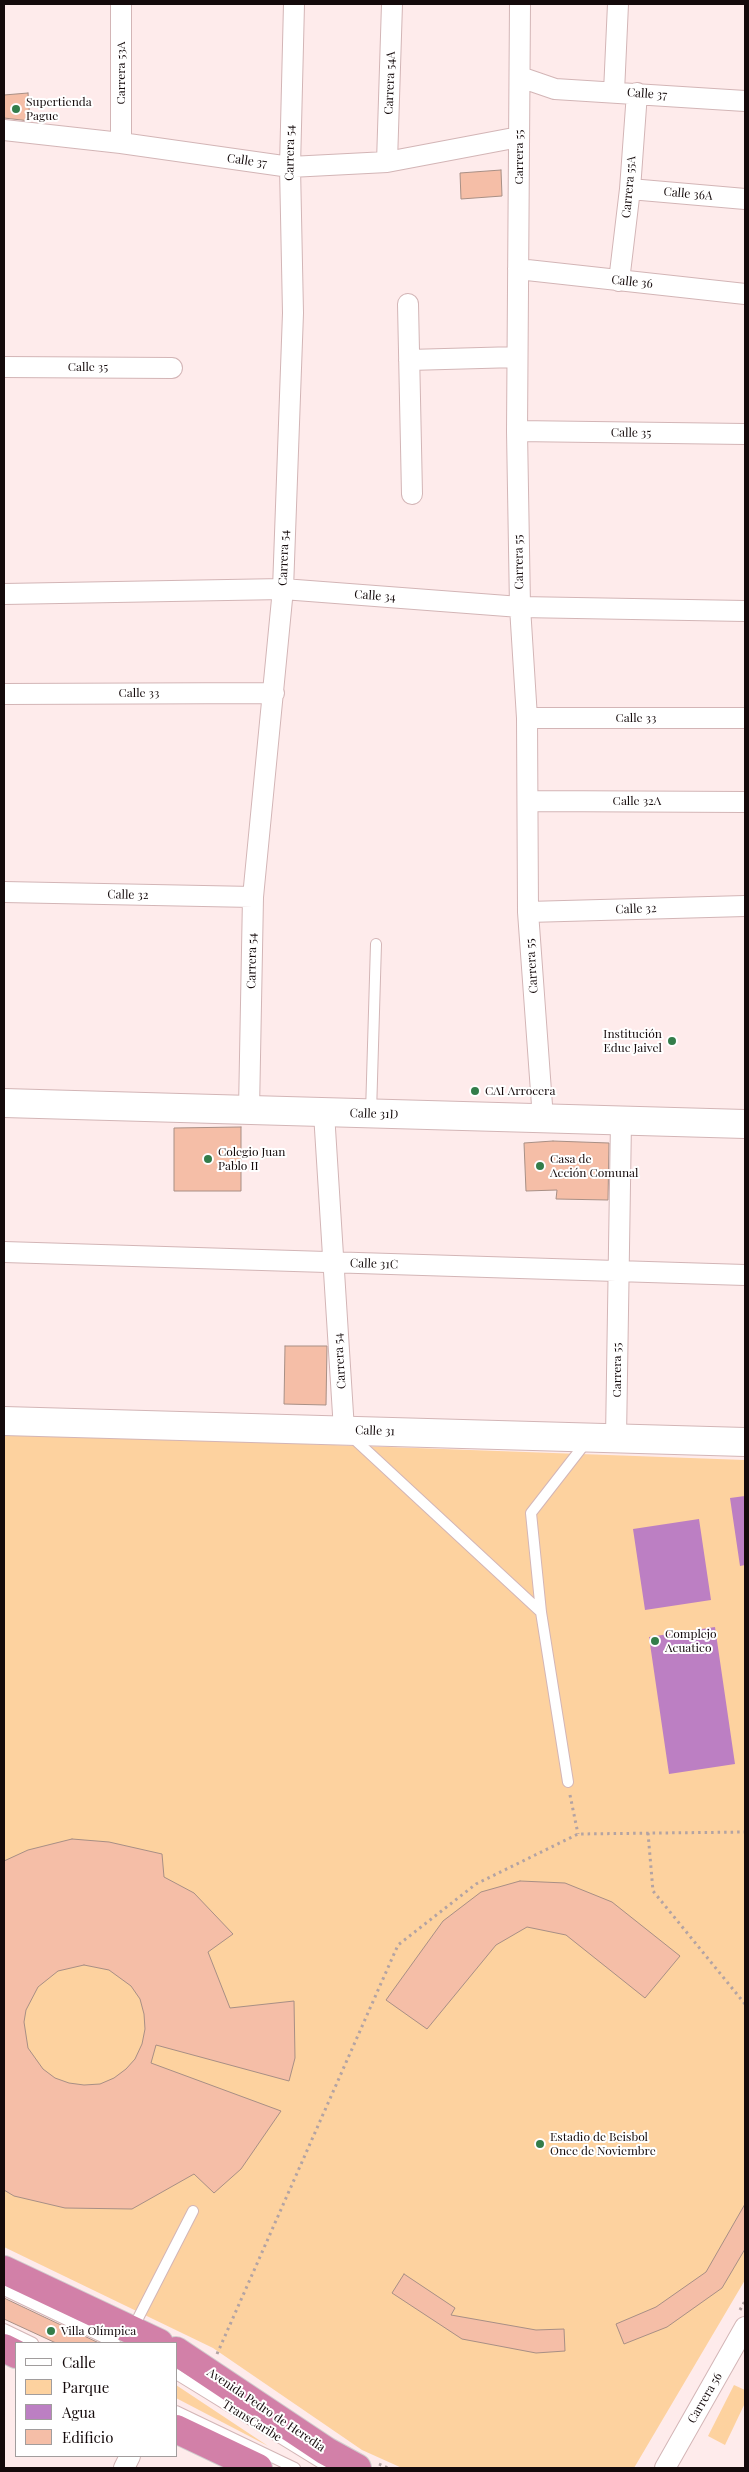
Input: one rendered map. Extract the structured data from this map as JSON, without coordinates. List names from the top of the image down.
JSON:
{
  "streets": {
    "highway": ["Avenida Pedro de Heredia"],
    "street": [
      "Carrera 53A",
      "Carrera 54A",
      "Calle 37",
      "Carrera 54",
      "Carrera 55",
      "Carrera 55A",
      "Calle 36A",
      "Calle 36",
      "Calle 35",
      "Calle 34",
      "Calle 33",
      "Calle 32A",
      "Calle 32",
      "Calle 31D",
      "Calle 31C",
      "Calle 31",
      "Carrera 56"
    ],
    "lane": ["TransCaribe"]
  },
  "crossings": [
    ["Carrera 53A", "Calle 37"],
    ["Carrera 54A", "Calle 37"],
    ["Calle 37", "Carrera 54"],
    ["Calle 37", "Carrera 55"],
    ["Calle 37", "Carrera 55A"],
    ["Carrera 54", "Calle 34"],
    ["Carrera 54", "Calle 33"],
    ["Carrera 54", "Calle 32"],
    ["Carrera 54", "Calle 31D"],
    ["Carrera 54", "Calle 31C"],
    ["Carrera 54", "Calle 31"],
    ["Carrera 55", "Calle 36"],
    ["Carrera 55", "Calle 35"],
    ["Carrera 55", "Calle 34"],
    ["Carrera 55", "Calle 33"],
    ["Carrera 55", "Calle 32A"],
    ["Carrera 55", "Calle 32"],
    ["Carrera 55", "Calle 31D"],
    ["Carrera 55", "Calle 31C"],
    ["Carrera 55", "Calle 31"],
    ["Carrera 55A", "Calle 36A"],
    ["Carrera 55A", "Calle 36"]
  ],
  "places": [
    "Supertienda Pague",
    "Institución Educ Jaivel",
    "CAI Arrocera",
    "Colegio Juan Pablo II",
    "Casa de Acción Comunal",
    "Complejo Acuatico",
    "Estadio de Beisbol Once de Noviembre",
    "Villa Olímpica"
  ],
  "legend": [
    "Calle",
    "Parque",
    "Agua",
    "Edificio"
  ]
}
